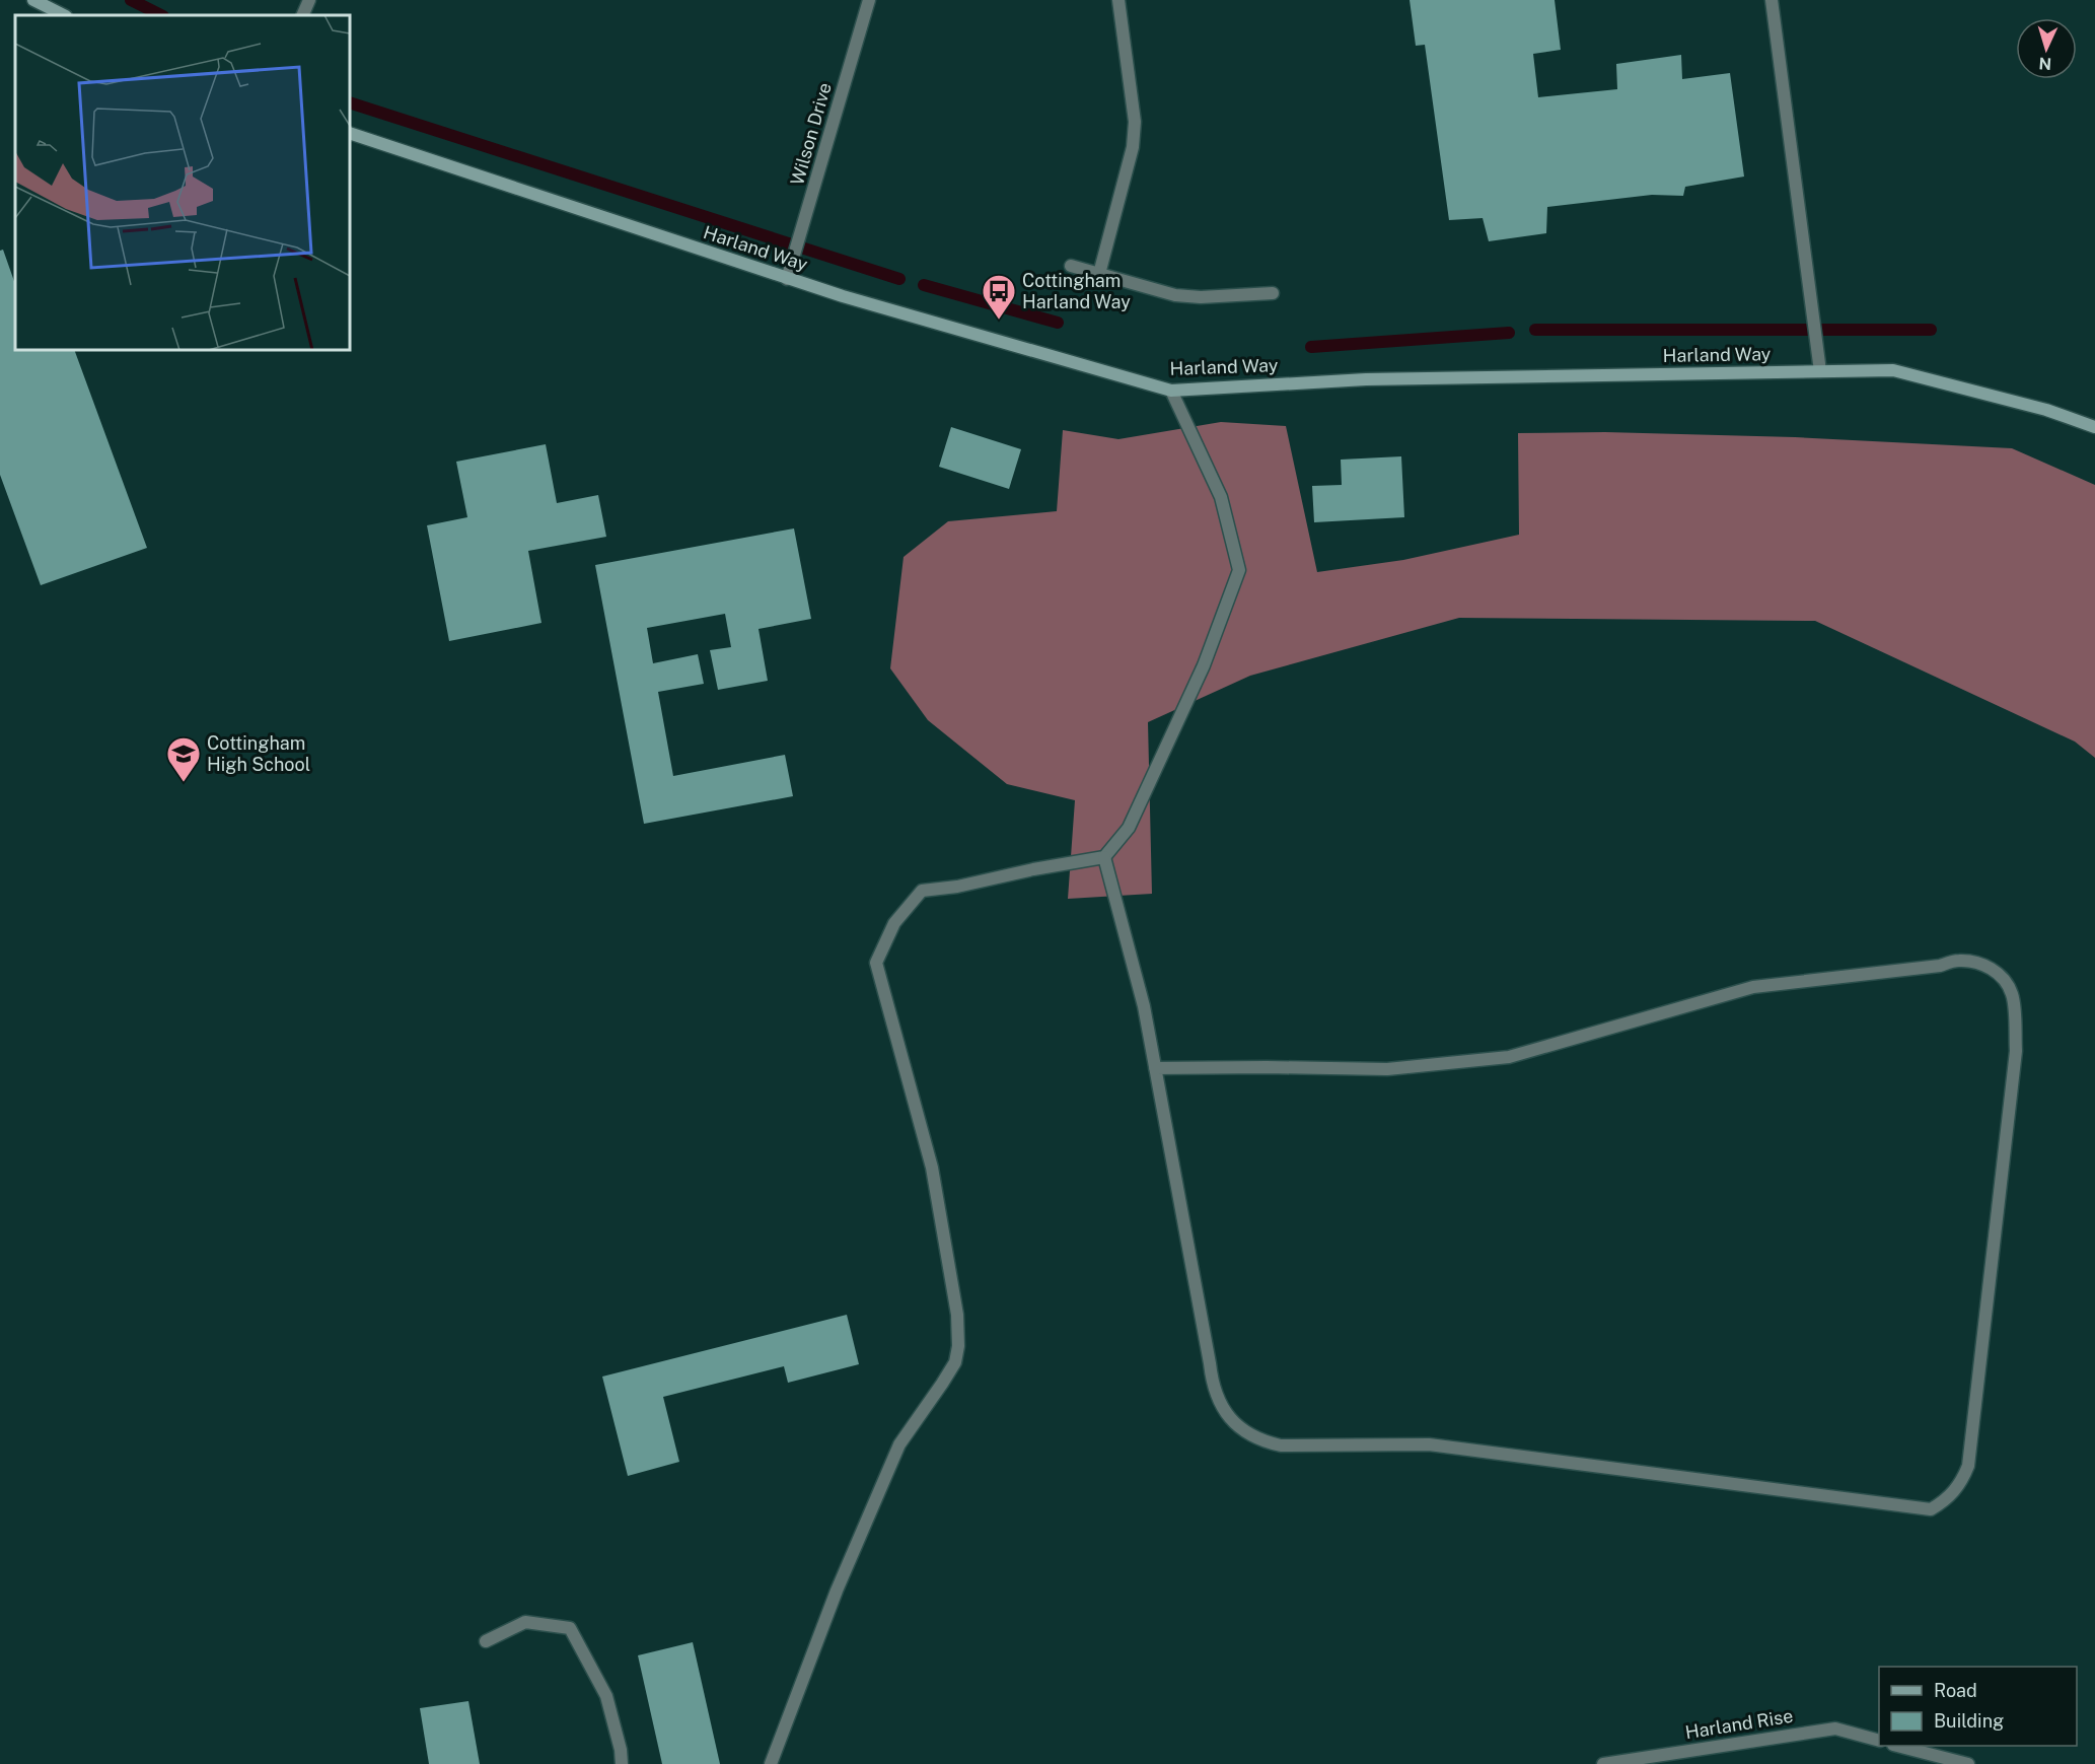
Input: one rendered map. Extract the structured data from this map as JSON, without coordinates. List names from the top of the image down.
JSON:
{
  "streets": {
    "main road": ["Harland Way"],
    "street": ["Wilson Drive", "Harland Rise"]
  },
  "crossings": [
    ["Wilson Drive", "Harland Way"]
  ],
  "places": {
    "bus stop": ["Cottingham Harland Way"],
    "school or university": ["Cottingham High School"]
  },
  "legend": ["Road", "Building"],
  "north": "bottom"
}
